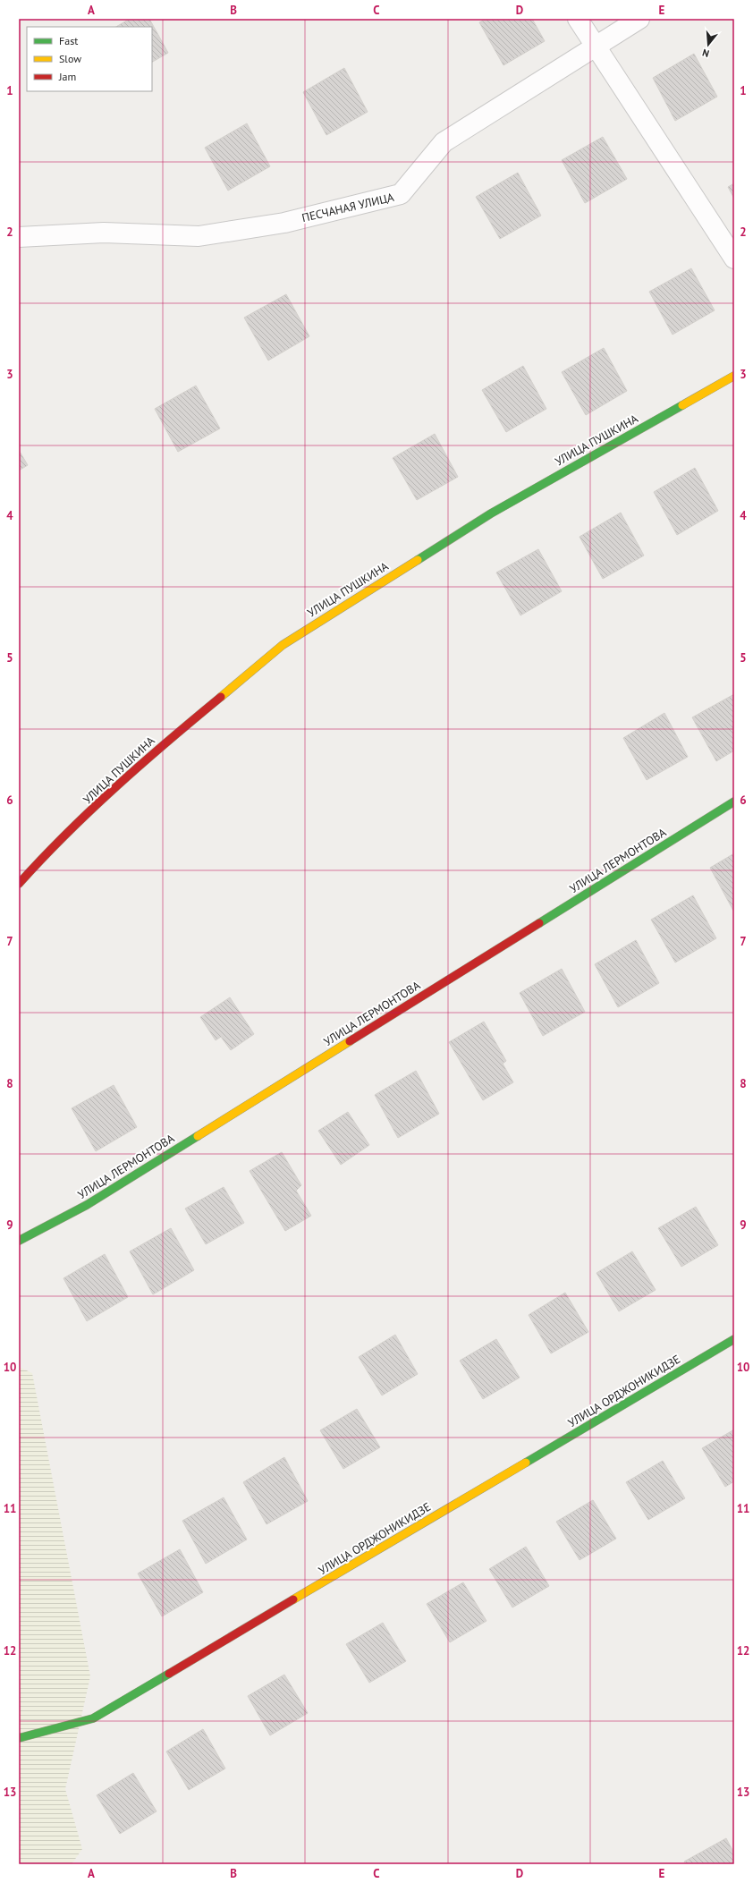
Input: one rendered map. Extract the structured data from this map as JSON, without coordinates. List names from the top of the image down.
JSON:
{
  "streets": {
    "street": [
      "ПЕСЧАНАЯ УЛИЦА",
      "УЛИЦА ПУШКИНА",
      "УЛИЦА ЛЕРМОНТОВА",
      "УЛИЦА ОРДЖОНИКИДЗЕ"
    ]
  },
  "legend": ["Fast", "Slow", "Jam"],
  "north": "bottom",
  "grid": {
    "columns": [
      "A",
      "B",
      "C",
      "D",
      "E"
    ],
    "rows": [
      "1",
      "2",
      "3",
      "4",
      "5",
      "6",
      "7",
      "8",
      "9",
      "10",
      "11",
      "12",
      "13"
    ]
  }
}
